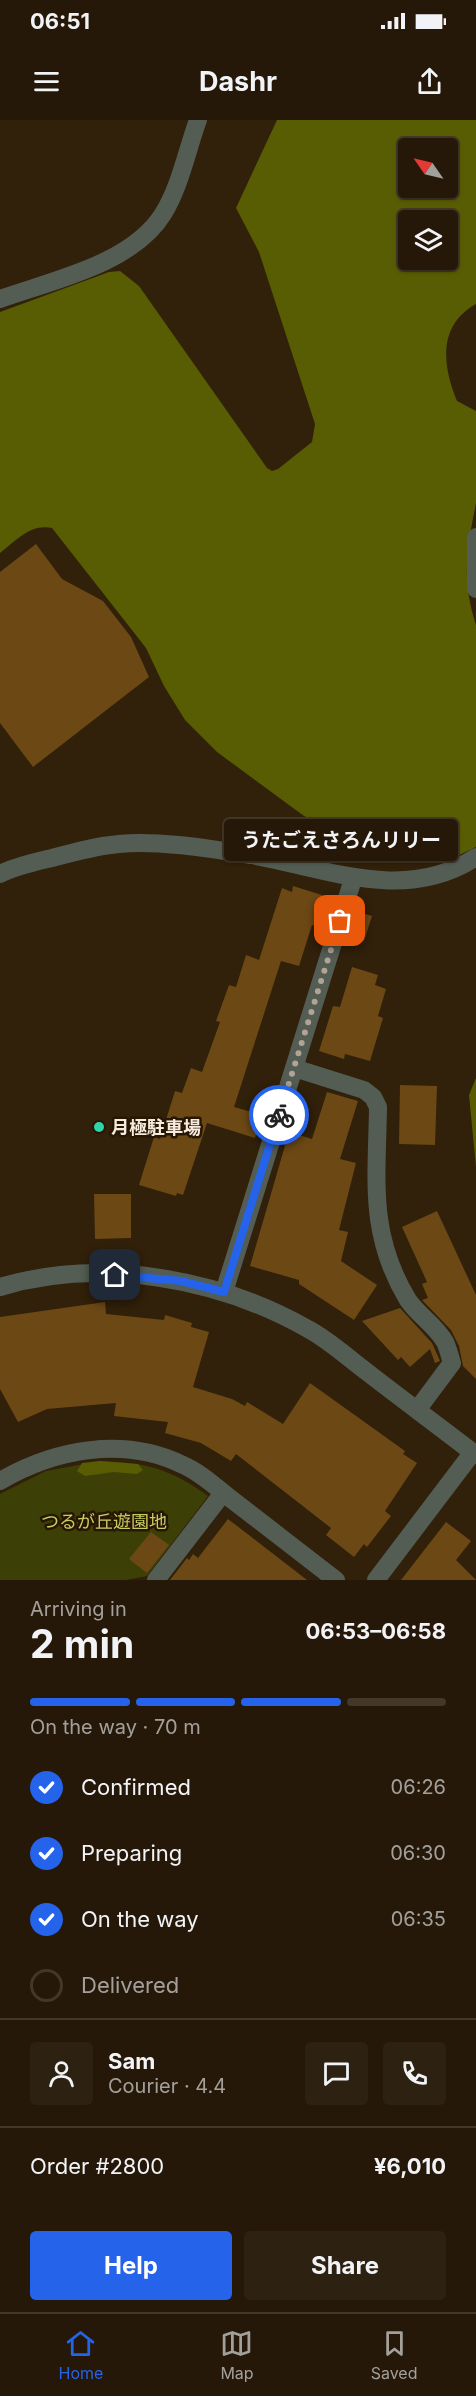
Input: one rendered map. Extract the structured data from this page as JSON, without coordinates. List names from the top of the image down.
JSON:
{
  "parks": ["つるが丘遊園地"],
  "places": ["うたごえさろんリリー", "月極駐車場"],
  "north": "top left",
  "page": {
    "status": "06:51",
    "header": "Dashr",
    "bubble": "うたごえさろんリリー",
    "heading": ["2 min", "Arriving in", "06:53–06:58"],
    "panel": [
      "Sam",
      "Courier · 4.4",
      "Order #2800",
      "¥6,010"
    ],
    "bar": "On the way · 70 m",
    "list": [
      ["Confirmed", "06:26"],
      ["Preparing", "06:30"],
      ["On the way", "06:35"],
      "Delivered"
    ],
    "buttons": ["Help", "Share"],
    "tabs": ["Home", "Map", "Saved"]
  }
}
